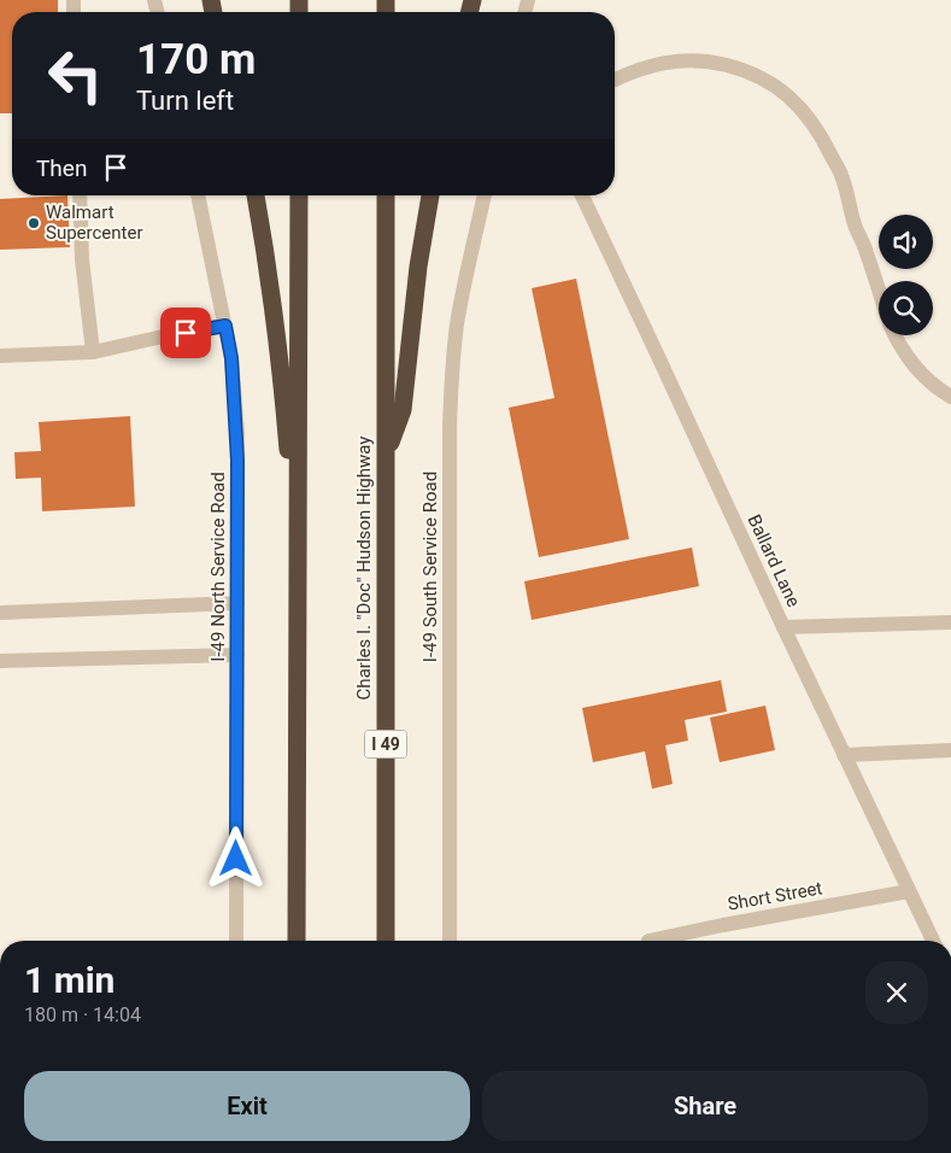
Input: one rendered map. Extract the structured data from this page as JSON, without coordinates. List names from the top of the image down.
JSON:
{
  "streets": {
    "highway": ["Charles I. \"Doc\" Hudson Highway", "I 49"],
    "street": [
      "Ballard Lane",
      "I-49 North Service Road",
      "I-49 South Service Road",
      "Short Street"
    ]
  },
  "crossings": [
    ["Ballard Lane", "Short Street"]
  ],
  "places": ["Walmart Supercenter"],
  "page": {
    "turn": ["170 m", "Turn left"],
    "then": "Then",
    "heading": ["1 min", "180 m · 14:04"],
    "buttons": ["Exit", "Share"]
  }
}
